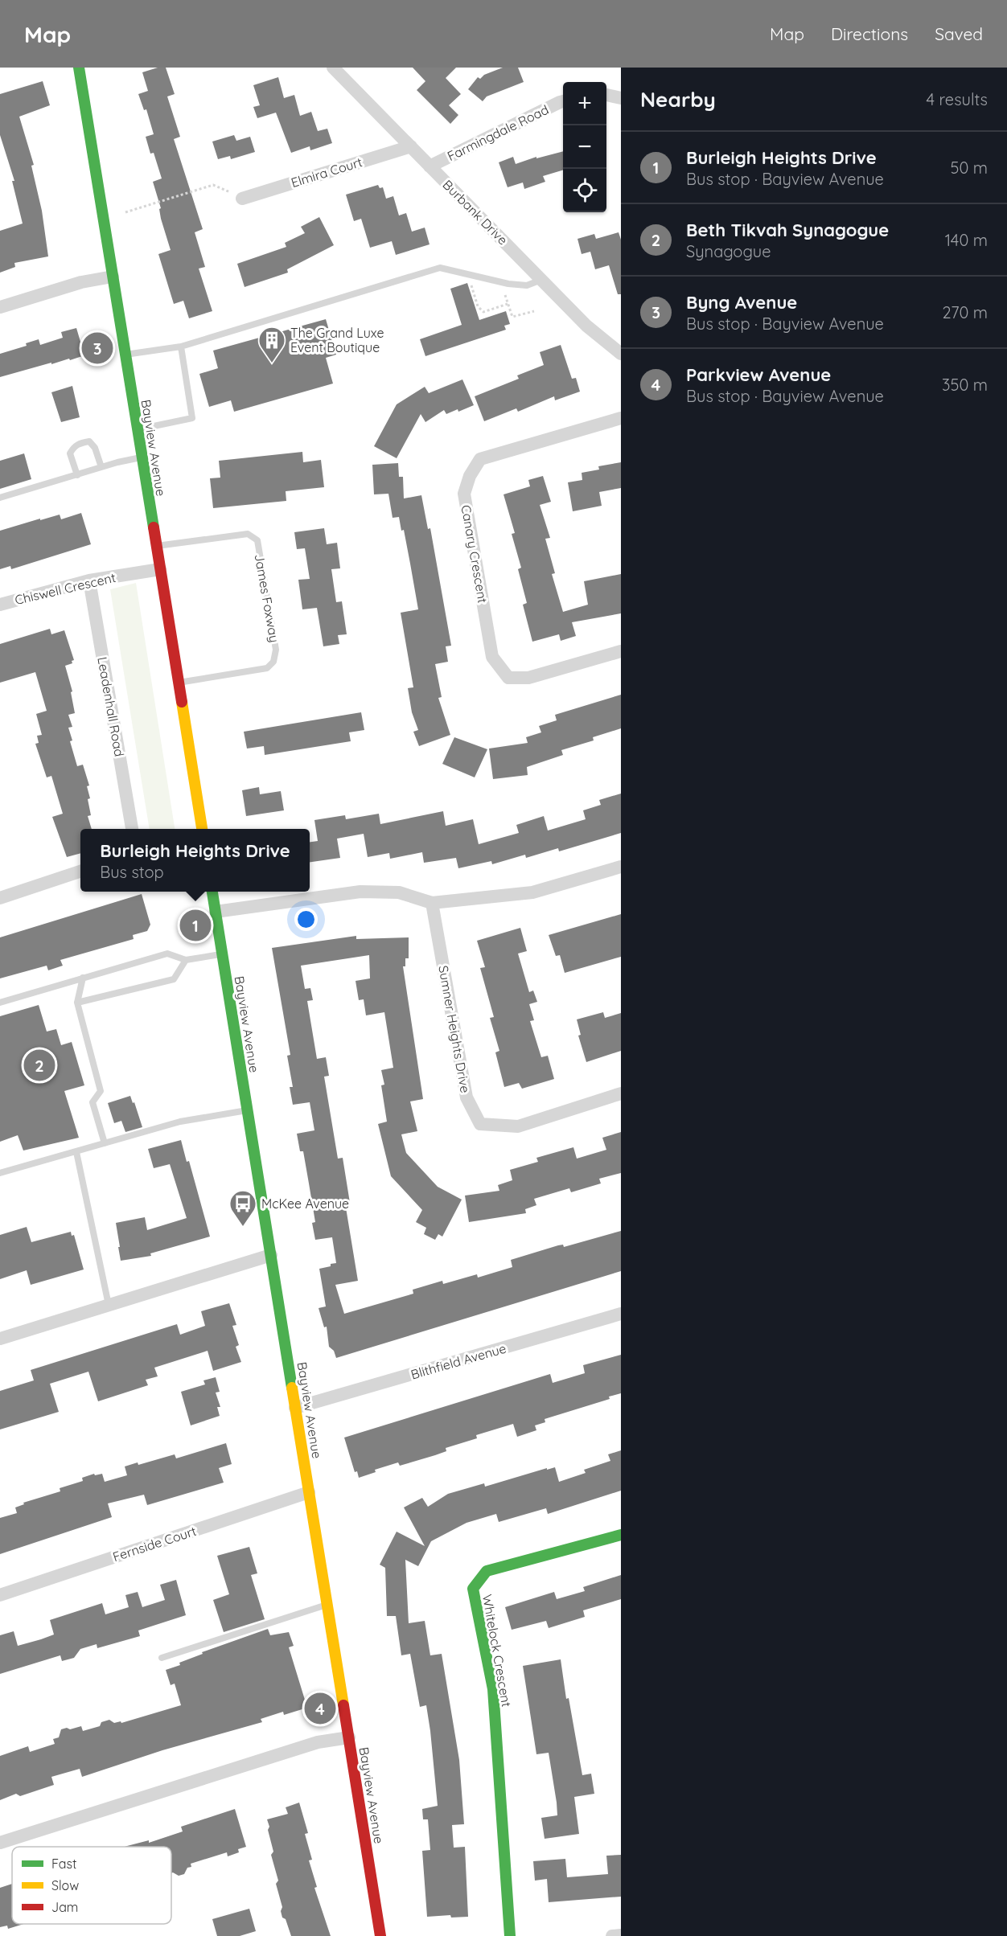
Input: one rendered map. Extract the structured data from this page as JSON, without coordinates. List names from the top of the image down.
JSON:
{
  "streets": {
    "main road": ["Bayview Avenue", "Whitelock Crescent"],
    "street": [
      "Farmingdale Road",
      "Elmira Court",
      "Burbank Drive",
      "Canary Crescent",
      "Chiswell Crescent",
      "Leadenhall Road",
      "Sumner Heights Drive",
      "Blithfield Avenue",
      "Fernside Court"
    ],
    "lane": ["James Foxway"]
  },
  "crossings": [
    ["Farmingdale Road", "Burbank Drive"],
    ["Elmira Court", "Burbank Drive"],
    ["Bayview Avenue", "Chiswell Crescent"],
    ["Bayview Avenue", "James Foxway"],
    ["Bayview Avenue", "Blithfield Avenue"],
    ["Bayview Avenue", "Fernside Court"],
    ["Chiswell Crescent", "Leadenhall Road"]
  ],
  "places": {
    "building": ["The Grand Luxe Event Boutique"],
    "bus stop": ["McKee Avenue"]
  },
  "legend": ["Fast", "Slow", "Jam"],
  "page": {
    "header": "Map",
    "nav": ["Map", "Directions", "Saved"],
    "heading": ["Nearby", "4 results"],
    "map_buttons": ["+", "−"],
    "list": [
      {
        "mark": "1",
        "name": "Burleigh Heights Drive",
        "note": "Bus stop · Bayview Avenue",
        "value": "50 m"
      },
      {
        "mark": "2",
        "name": "Beth Tikvah Synagogue",
        "note": "Synagogue",
        "value": "140 m"
      },
      {
        "mark": "3",
        "name": "Byng Avenue",
        "note": "Bus stop · Bayview Avenue",
        "value": "270 m"
      },
      {
        "mark": "4",
        "name": "Parkview Avenue",
        "note": "Bus stop · Bayview Avenue",
        "value": "350 m"
      }
    ],
    "pins": [
      "3",
      "1",
      "2",
      "4"
    ],
    "popup": ["Burleigh Heights Drive", "Bus stop"]
  }
}
